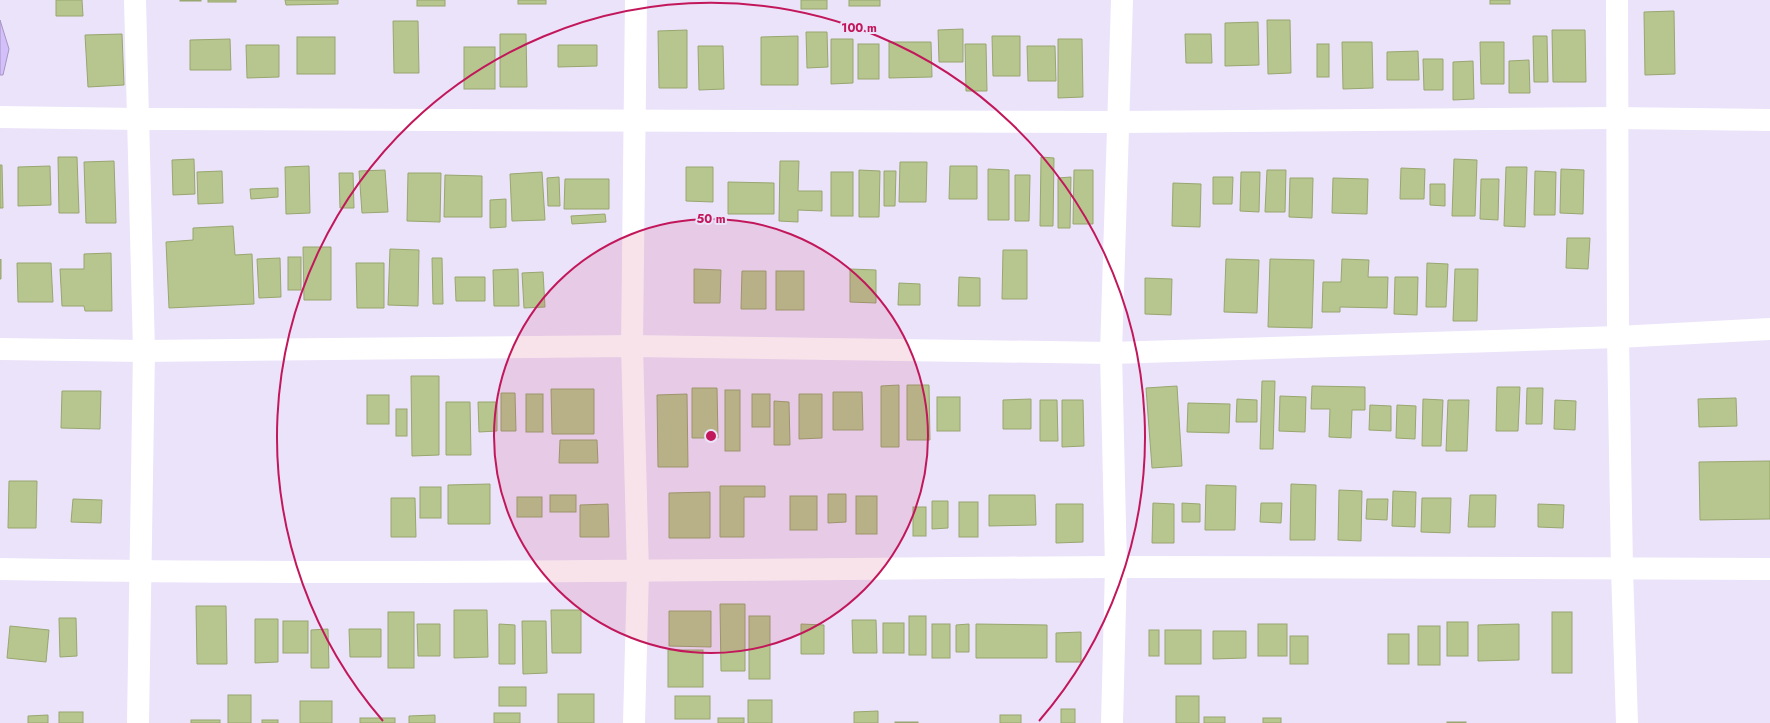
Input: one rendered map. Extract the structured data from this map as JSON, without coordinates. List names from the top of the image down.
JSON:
{
  "rings": ["100 m", "50 m"]
}
